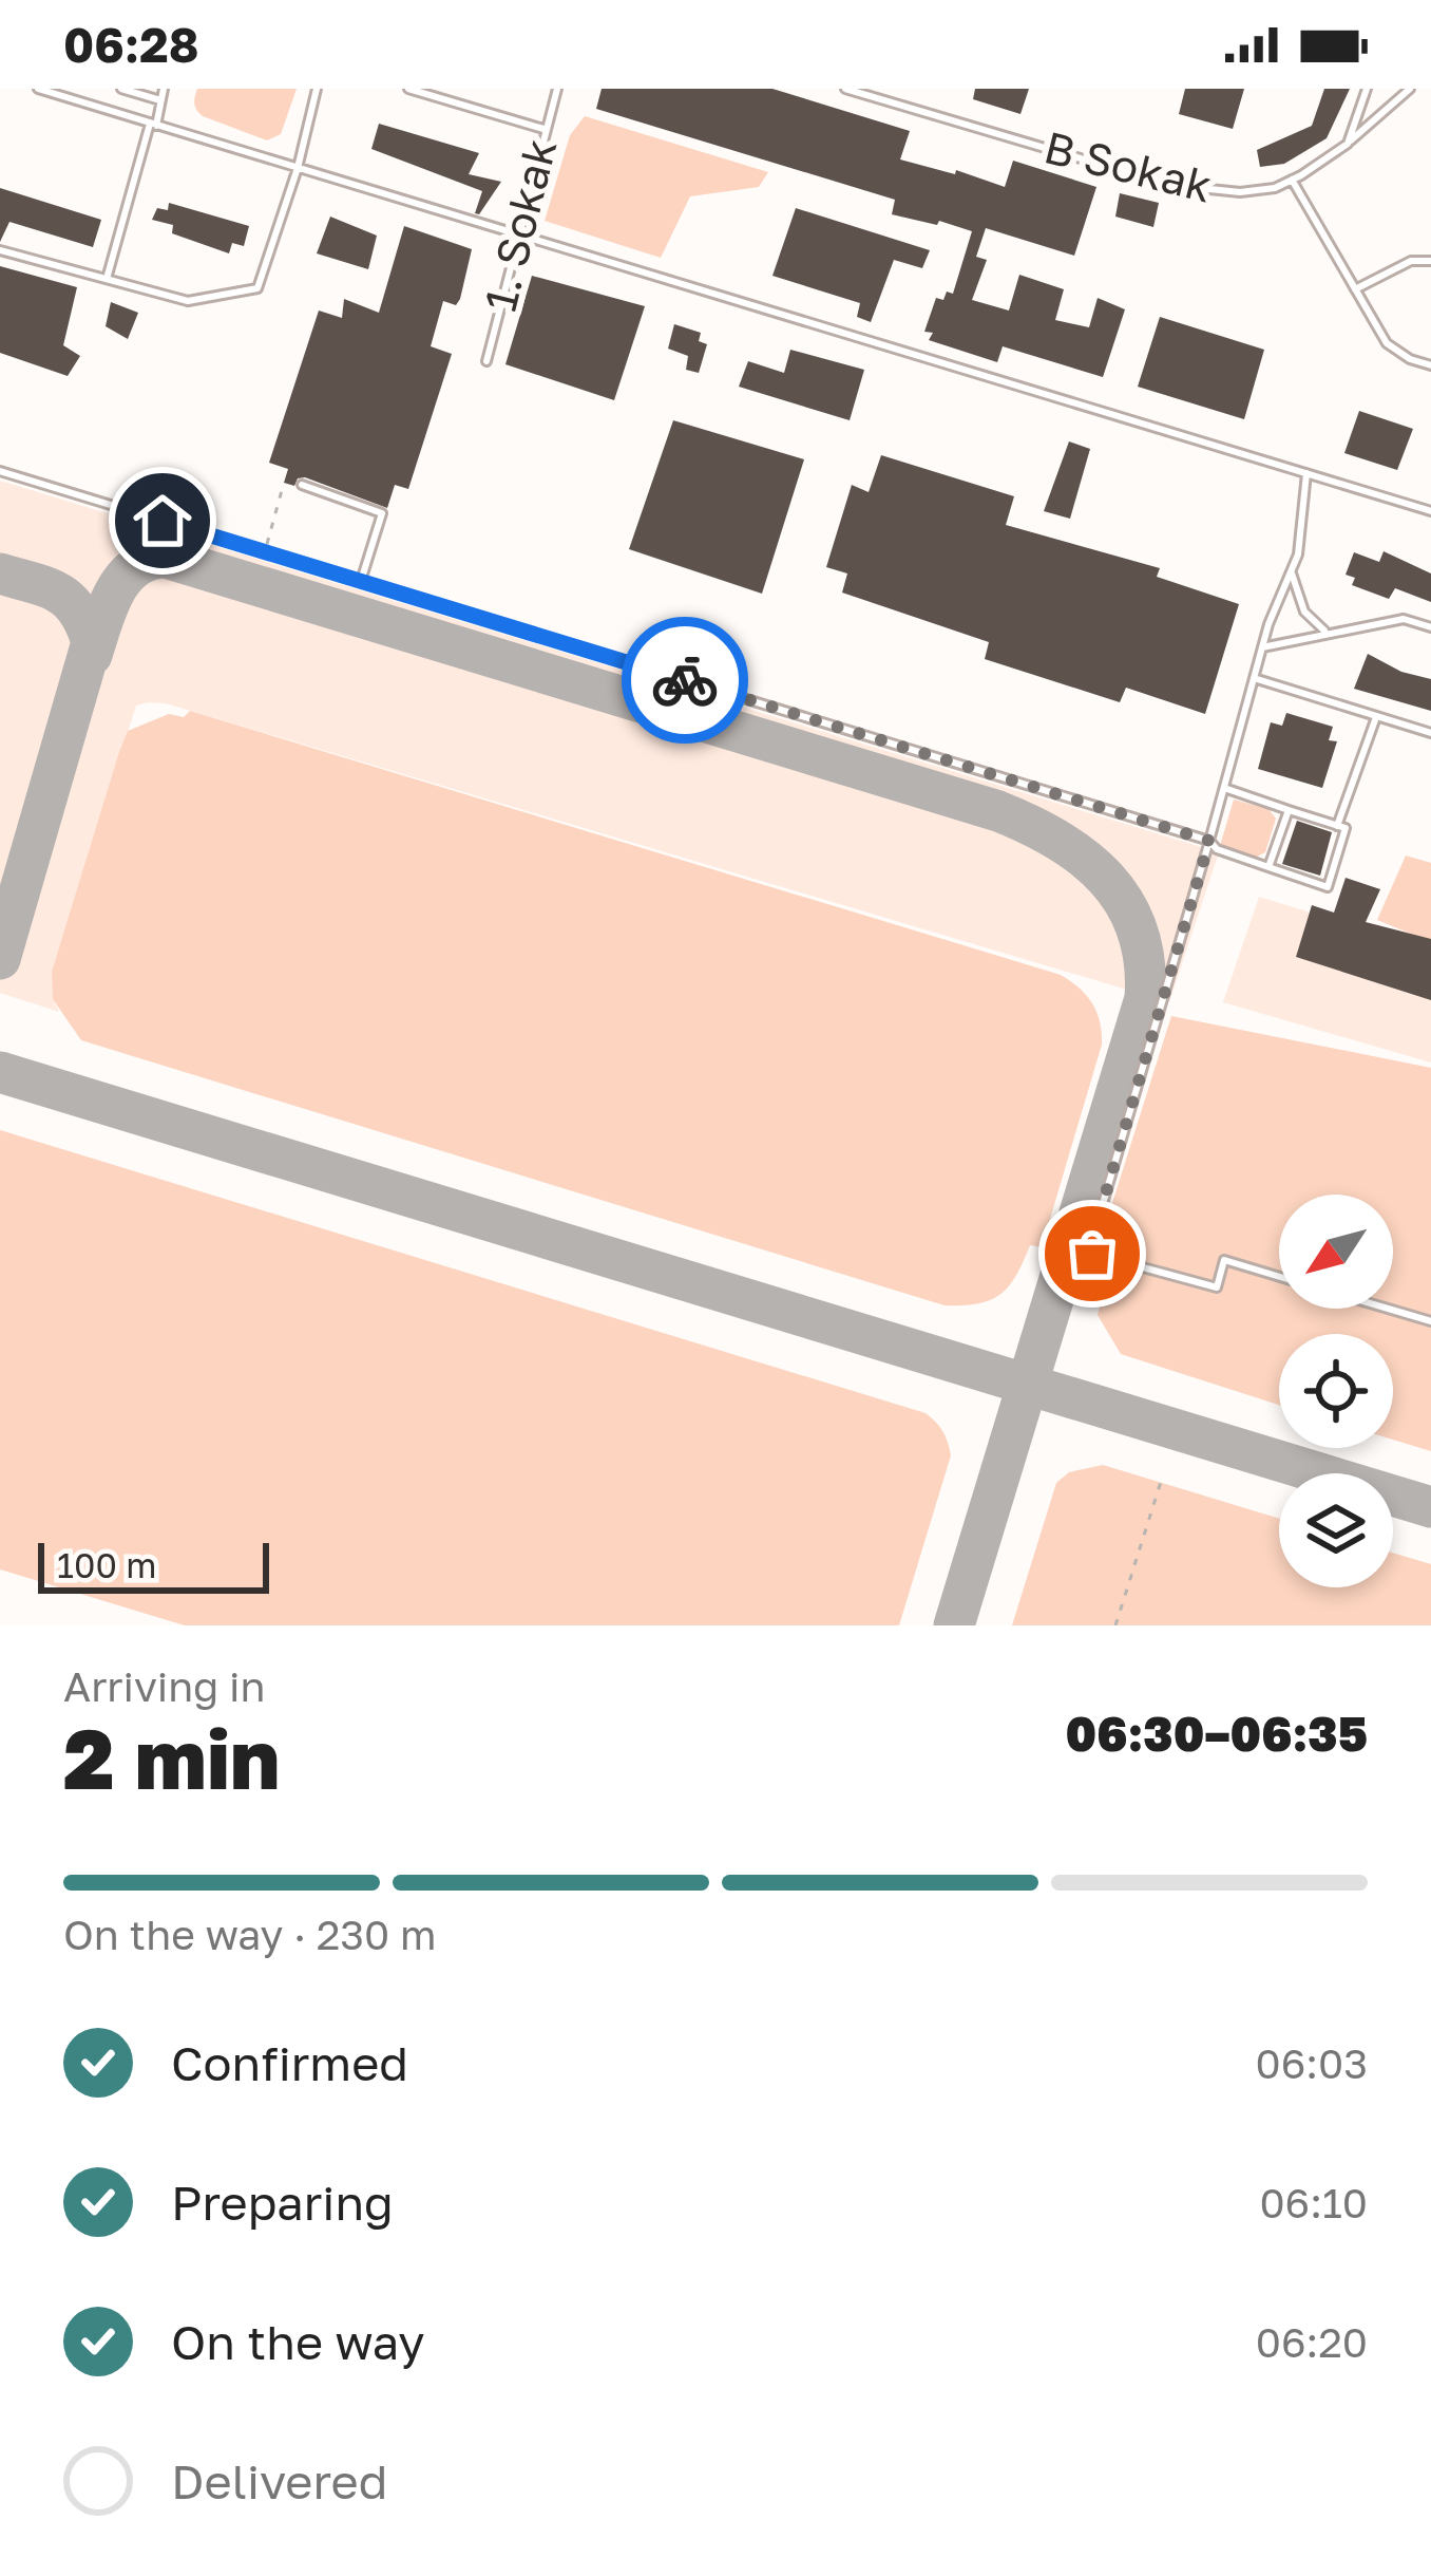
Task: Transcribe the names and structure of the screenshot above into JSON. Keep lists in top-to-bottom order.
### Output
{
  "streets": {
    "lane": ["B Sokak", "1. Sokak"]
  },
  "scale_bar": "100 m",
  "north": "bottom left",
  "page": {
    "status": "06:28",
    "scale": "100 m",
    "heading": ["2 min", "Arriving in", "06:30–06:35"],
    "bar": "On the way · 230 m",
    "list": [
      ["Confirmed", "06:03"],
      ["Preparing", "06:10"],
      ["On the way", "06:20"],
      "Delivered"
    ]
  }
}
